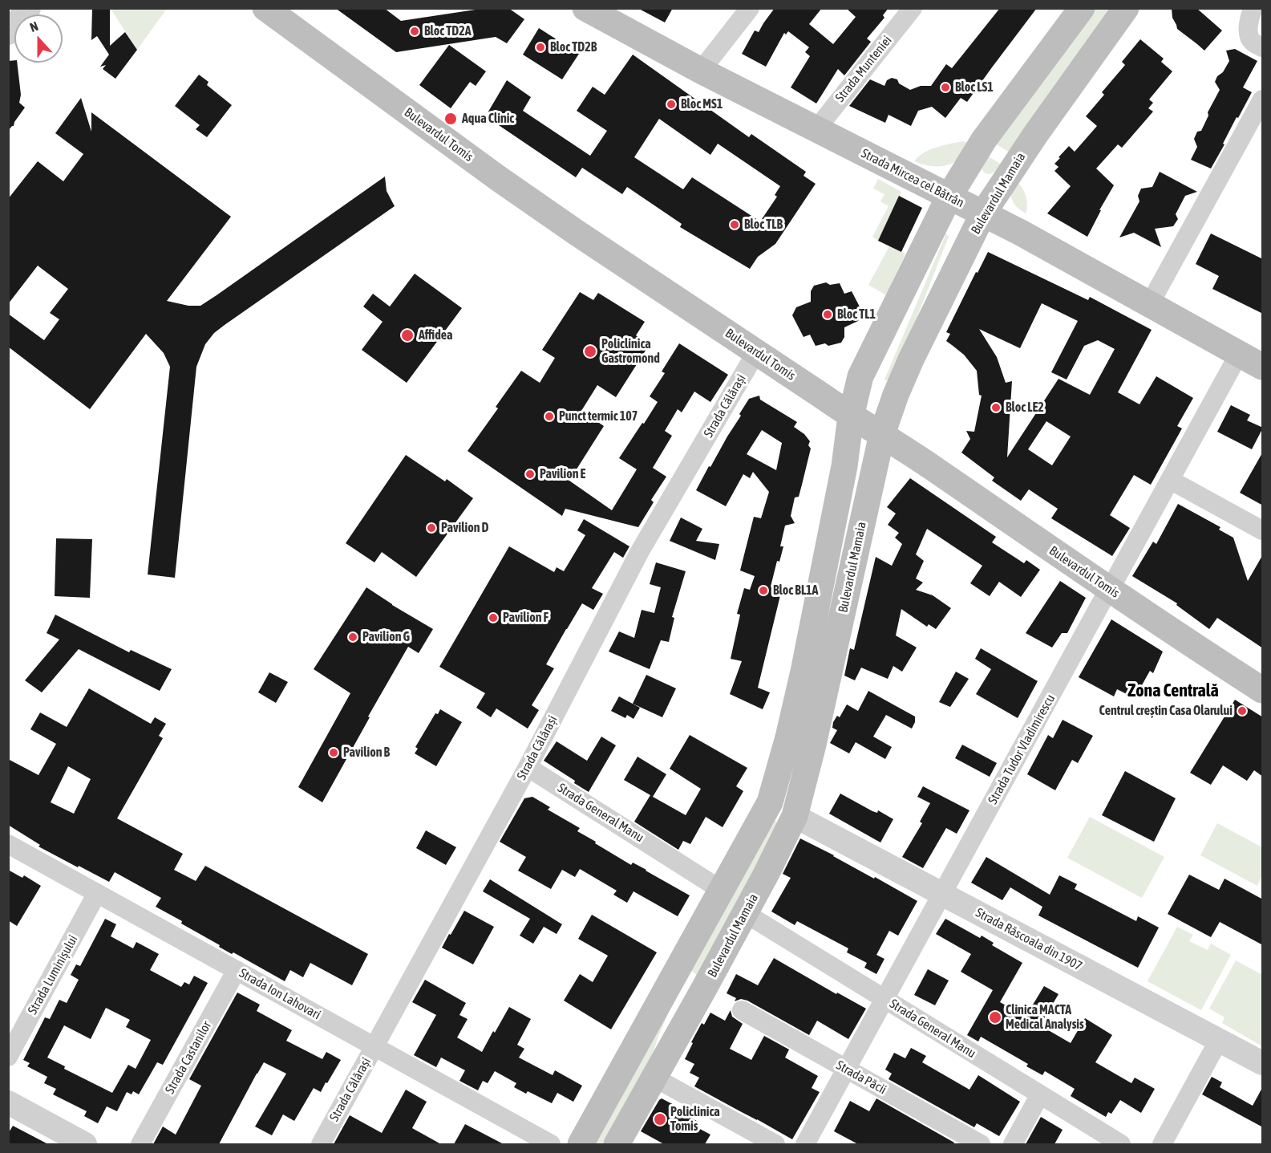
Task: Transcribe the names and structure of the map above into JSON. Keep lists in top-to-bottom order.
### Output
{
  "streets": {
    "main road": ["Bulevardul Tomis", "Strada Mircea cel Bătrân", "Bulevardul Mamaia"],
    "street": [
      "Strada Munteniei",
      "Strada Călărași",
      "Strada Tudor Vladimirescu",
      "Strada General Manu",
      "Strada Răscoala din 1907",
      "Strada Luminișului",
      "Strada Ion Lahovari",
      "Strada Castanilor",
      "Strada Păcii"
    ]
  },
  "crossings": [
    ["Strada Munteniei", "Strada Mircea cel Bătrân"],
    ["Bulevardul Tomis", "Bulevardul Mamaia"],
    ["Bulevardul Tomis", "Strada Călărași"],
    ["Bulevardul Tomis", "Strada Tudor Vladimirescu"],
    ["Strada Mircea cel Bătrân", "Bulevardul Mamaia"],
    ["Strada Mircea cel Bătrân", "Strada Tudor Vladimirescu"],
    ["Bulevardul Mamaia", "Strada General Manu"],
    ["Bulevardul Mamaia", "Strada Răscoala din 1907"],
    ["Strada Călărași", "Strada General Manu"],
    ["Strada Călărași", "Strada Ion Lahovari"],
    ["Strada Tudor Vladimirescu", "Strada General Manu"],
    ["Strada Tudor Vladimirescu", "Strada Răscoala din 1907"],
    ["Strada Tudor Vladimirescu", "Strada Păcii"],
    ["Strada Luminișului", "Strada Ion Lahovari"],
    ["Strada Ion Lahovari", "Strada Castanilor"]
  ],
  "districts": ["Zona Centrală"],
  "places": [
    "Bloc TD2A",
    "Bloc TD2B",
    "Bloc LS1",
    "Bloc MS1",
    "Aqua Clinic",
    "Bloc TLB",
    "Bloc TL1",
    "Affidea",
    "Policlinica Gastromond",
    "Bloc LE2",
    "Punct termic 107",
    "Pavilion E",
    "Pavilion D",
    "Bloc BL1A",
    "Pavilion F",
    "Pavilion G",
    "Centrul creștin Casa Olarului",
    "Pavilion B",
    "Clinica MACTA Medical Analysis",
    "Policlinica Tomis"
  ],
  "north": "top"
}
